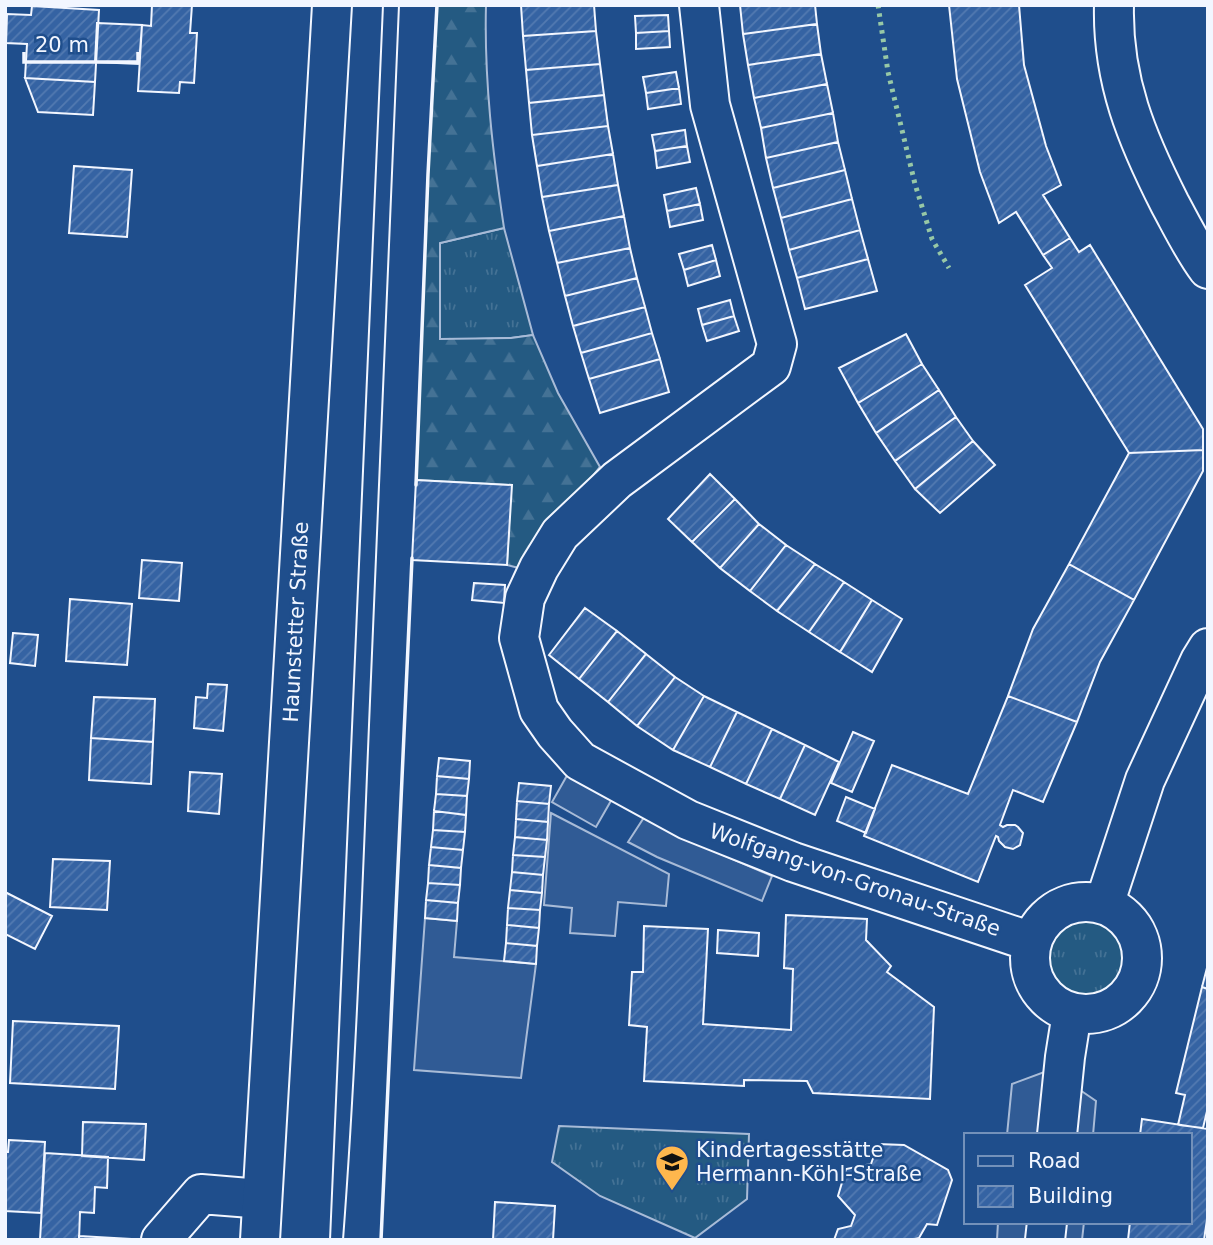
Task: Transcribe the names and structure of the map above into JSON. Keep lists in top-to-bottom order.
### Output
{
  "streets": {
    "street": ["Haunstetter Straße", "Wolfgang-von-Gronau-Straße"]
  },
  "places": {
    "school or university": ["Kindertagesstätte Hermann-Köhl-Straße"]
  },
  "legend": ["Road", "Building"],
  "scale_bar": "20 m"
}
